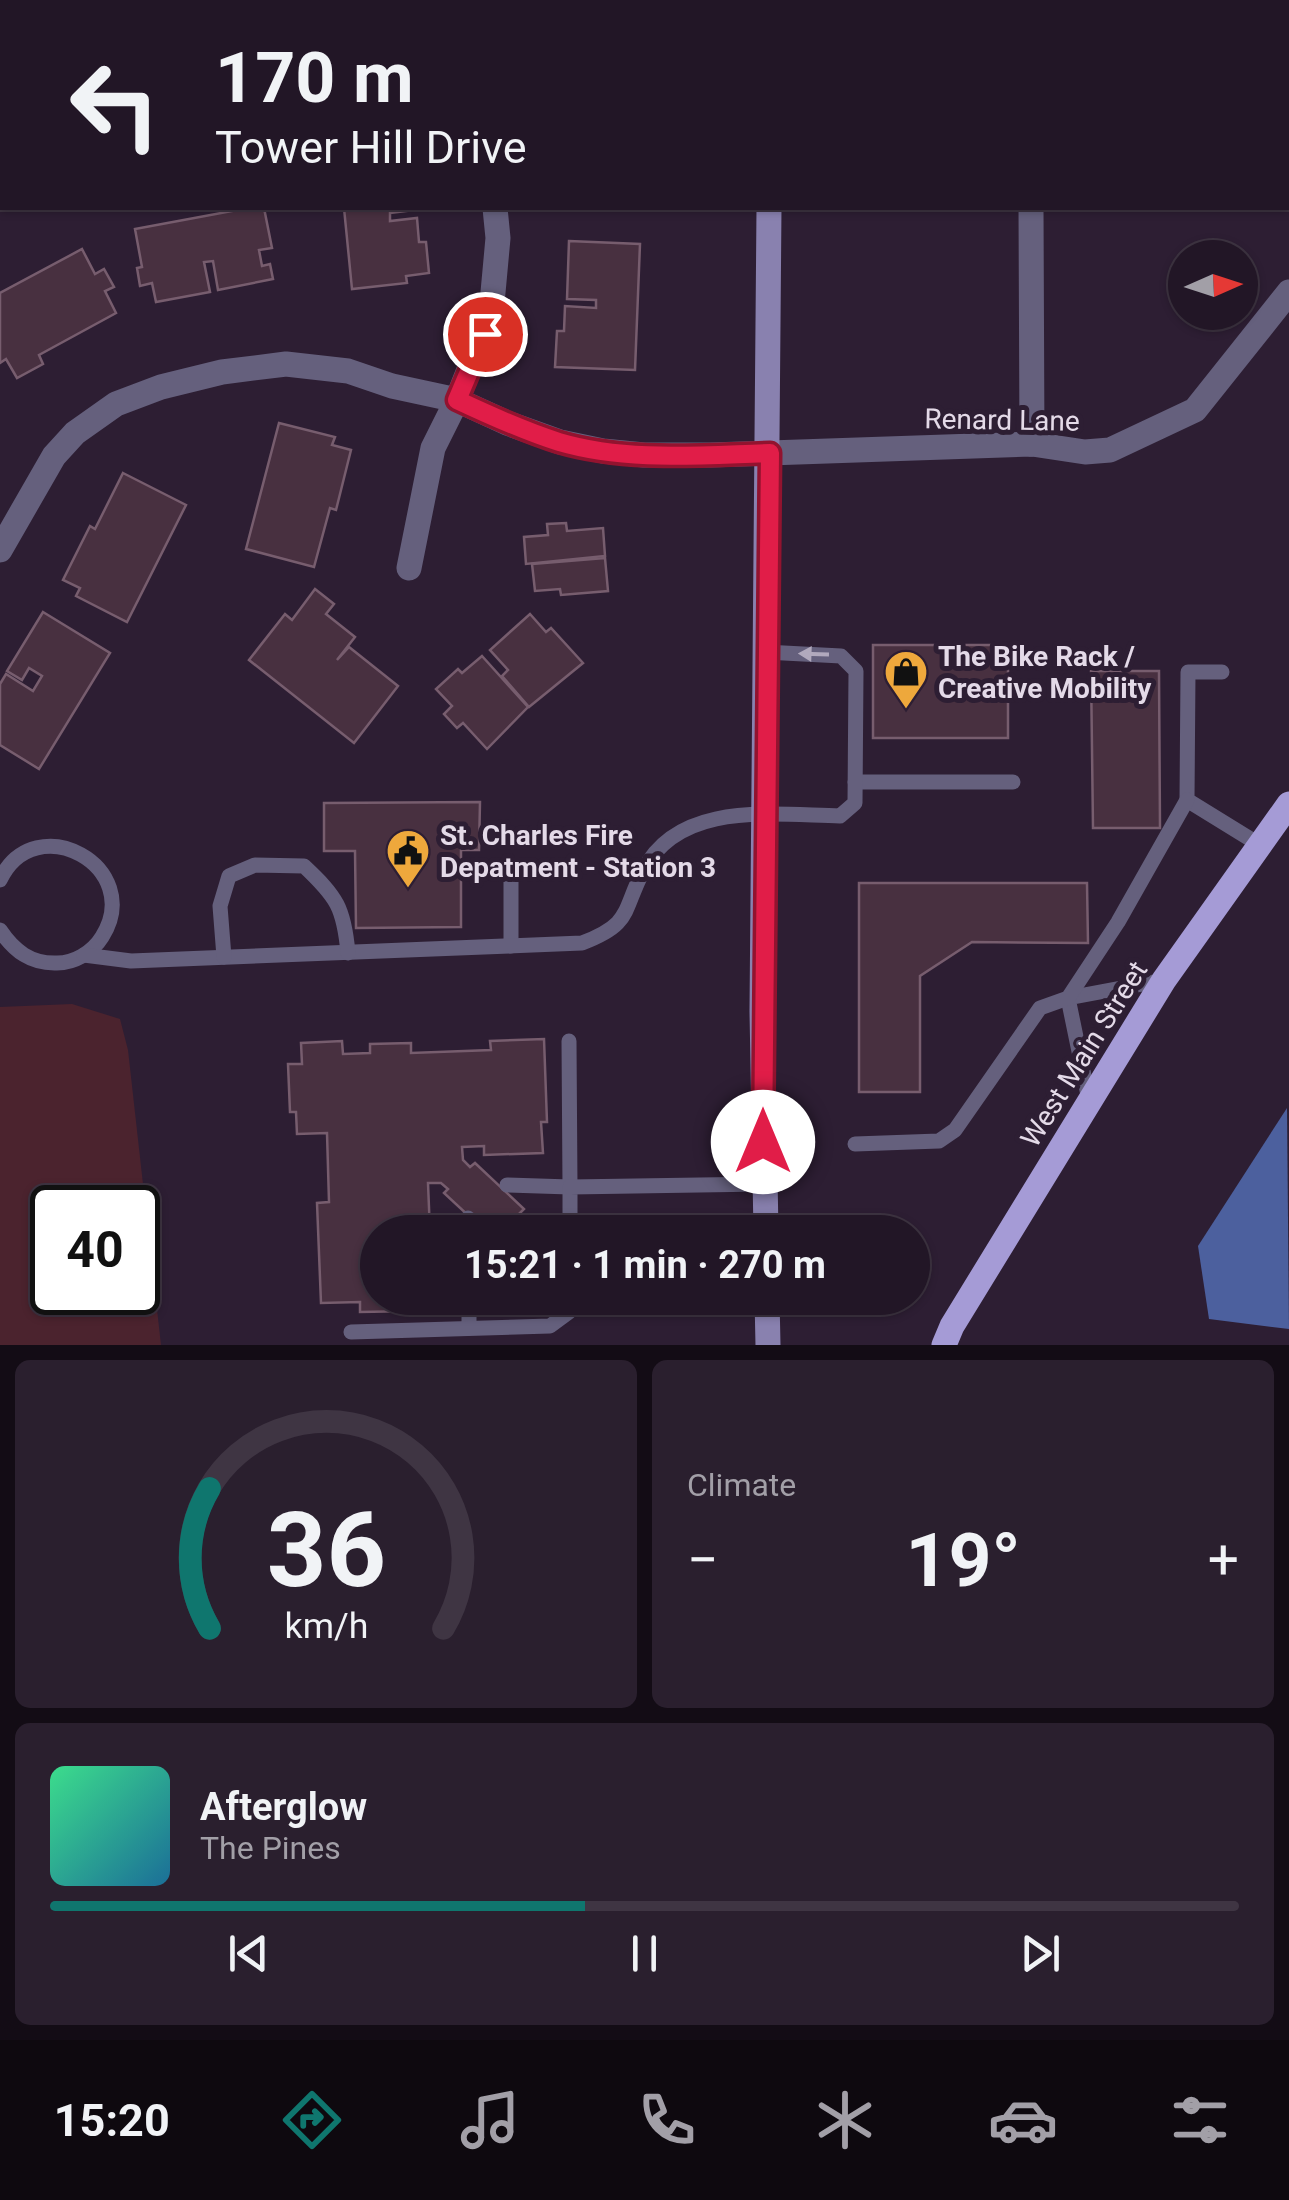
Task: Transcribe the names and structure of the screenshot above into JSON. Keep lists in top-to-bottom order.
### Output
{
  "streets": {
    "main road": ["West Main Street"],
    "street": ["Renard Lane"]
  },
  "places": {
    "shop": ["The Bike Rack / Creative Mobility"],
    "public building": ["St. Charles Fire Depatment - Station 3"]
  },
  "north": "right",
  "page": {
    "turn": ["170 m", "Tower Hill Drive"],
    "limit": "40",
    "trip": "15:21 · 1 min · 270 m",
    "tile": "Climate",
    "heat": ["−", "19°", "+"],
    "song": ["Afterglow", "The Pines"],
    "tabs": "15:20",
    "gauge": ["36", "km/h"]
  }
}
